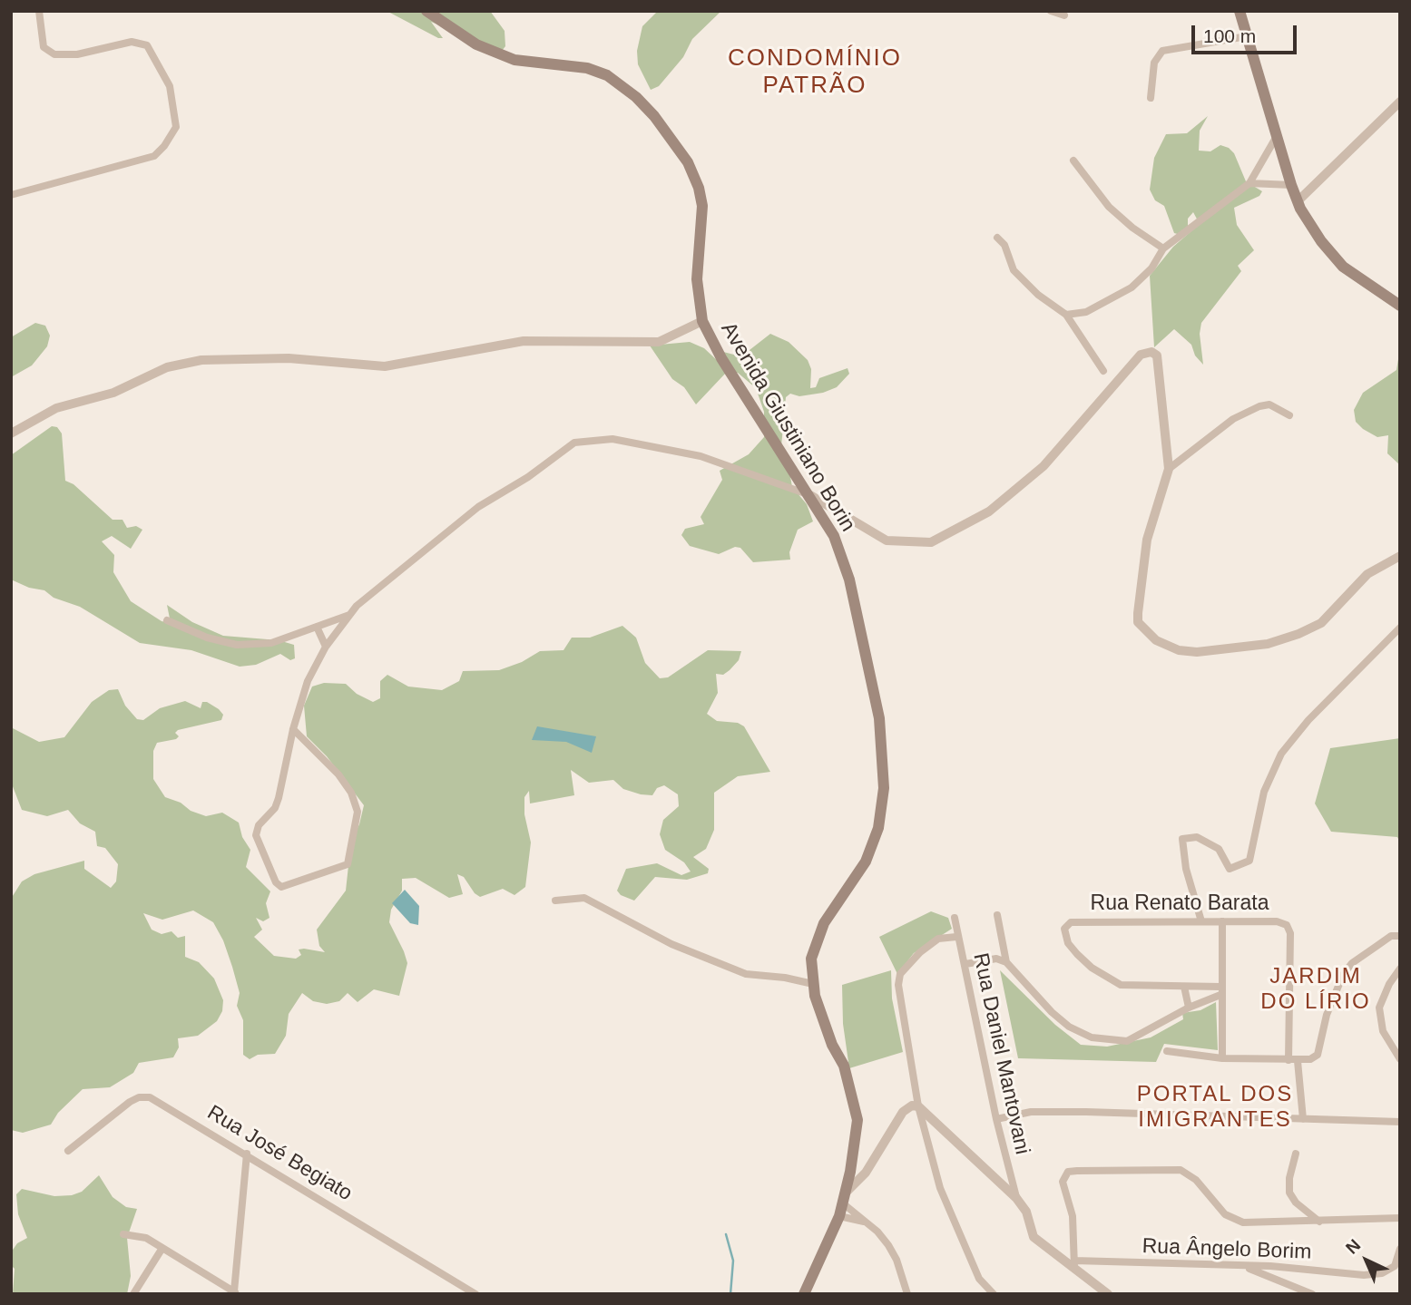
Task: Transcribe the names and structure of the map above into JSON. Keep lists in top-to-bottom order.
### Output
{
  "streets": {
    "main road": ["Avenida Giustiniano Borin"],
    "street": [
      "Rua Renato Barata",
      "Rua Daniel Mantovani",
      "Rua José Begiato",
      "Rua Ângelo Borim"
    ]
  },
  "districts": ["CONDOMÍNIO PATRÃO", "JARDIM DO LÍRIO", "PORTAL DOS IMIGRANTES"],
  "scale_bar": "100 m",
  "north": "top left"
}
